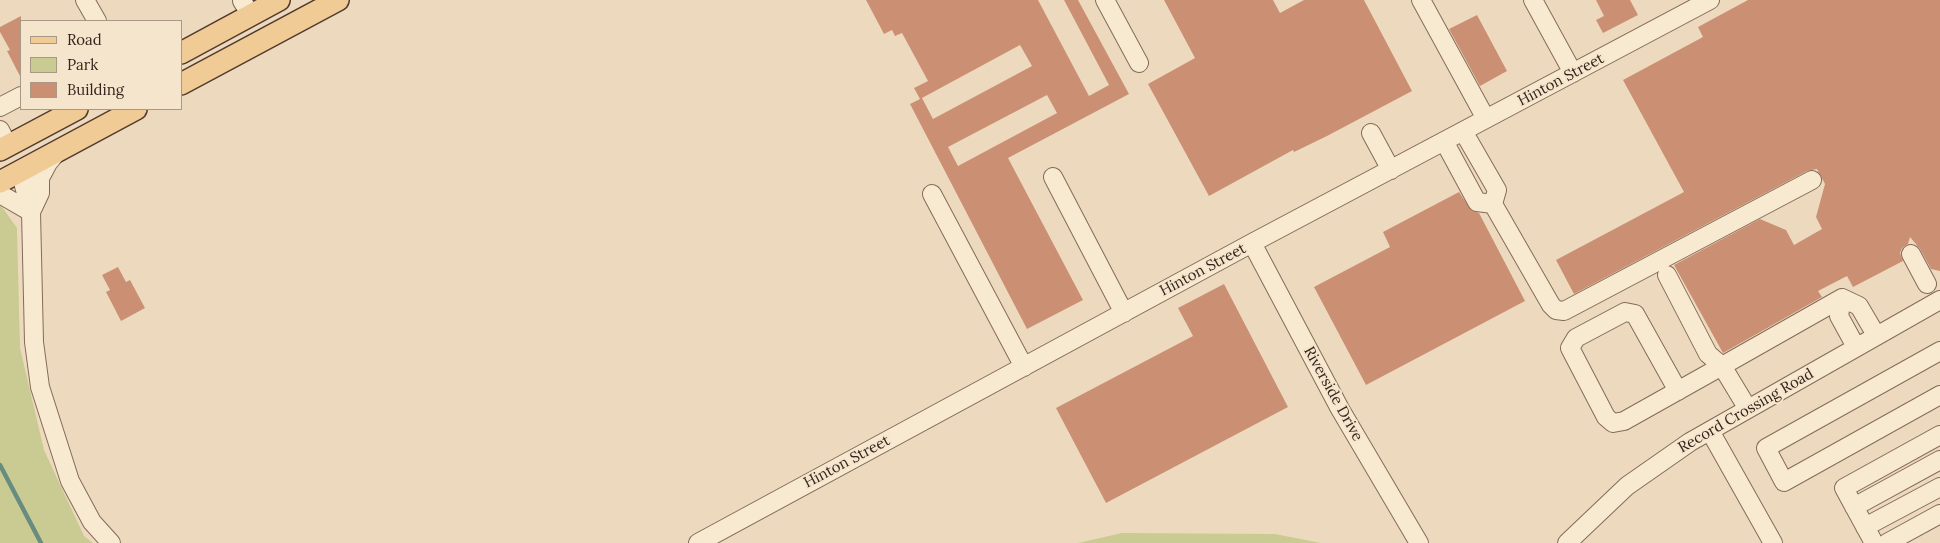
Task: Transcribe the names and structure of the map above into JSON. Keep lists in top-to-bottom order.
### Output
{
  "streets": {
    "street": ["Hinton Street", "Riverside Drive", "Record Crossing Road"]
  },
  "crossings": [
    ["Hinton Street", "Riverside Drive"]
  ],
  "legend": ["Road", "Park", "Building"]
}
